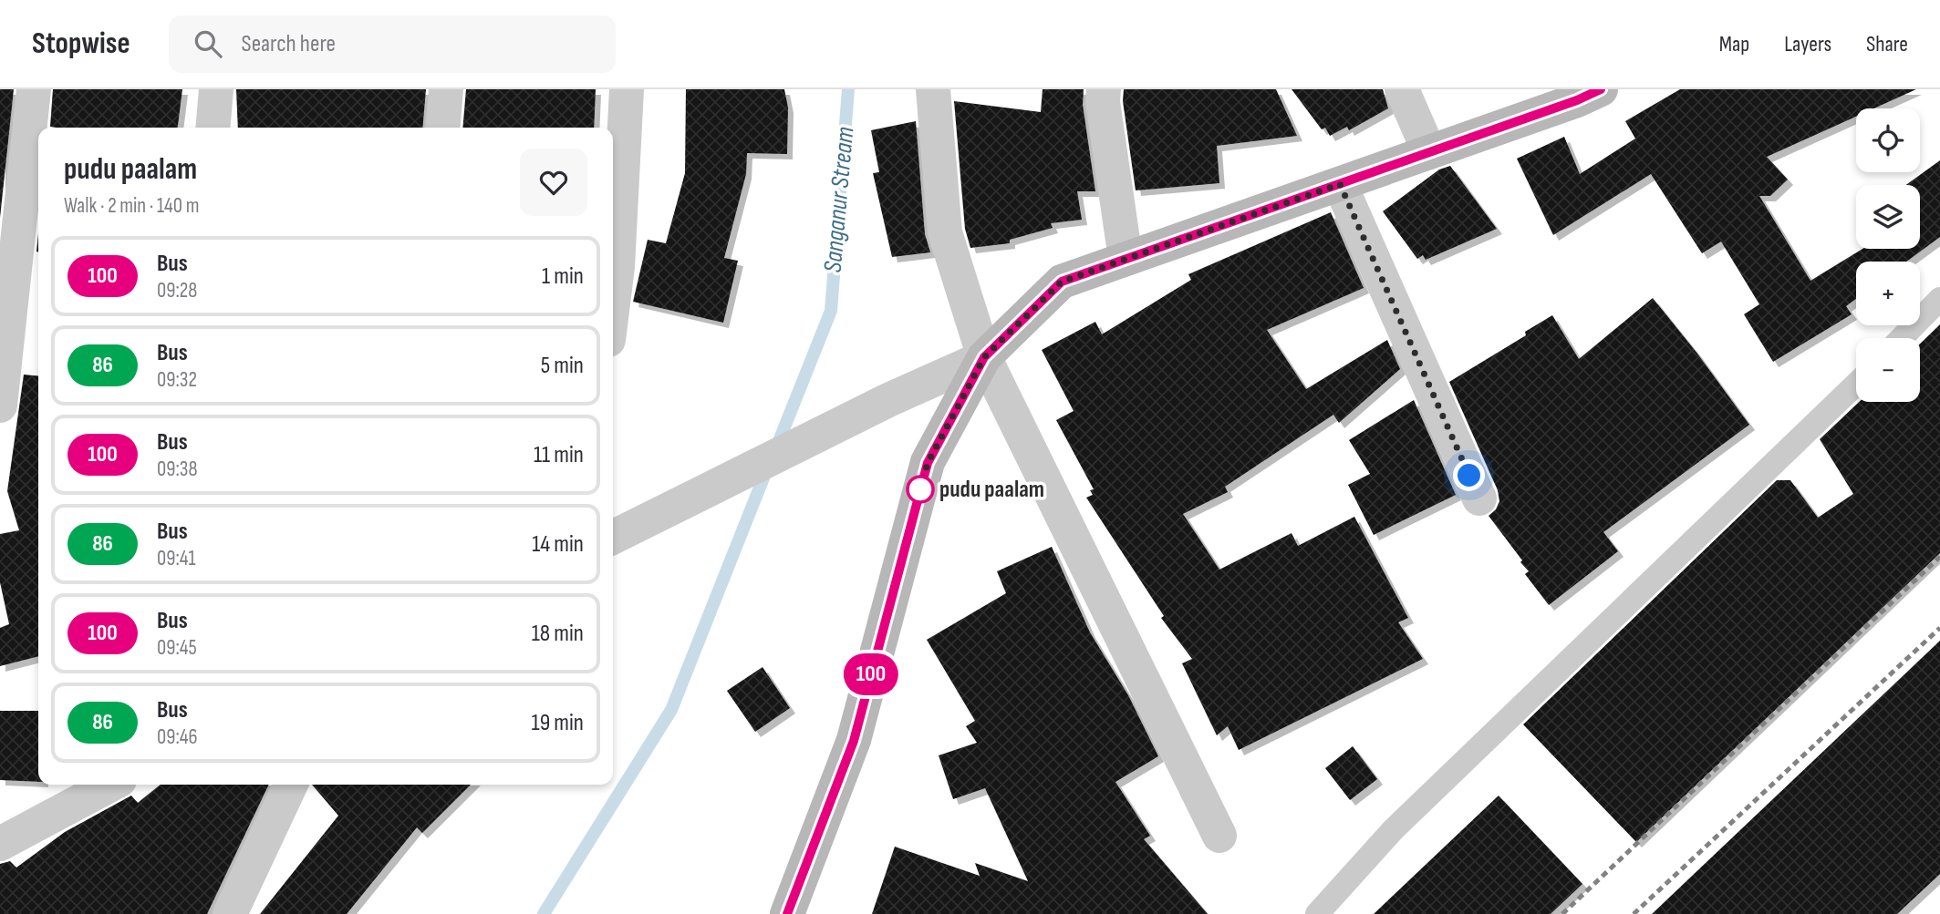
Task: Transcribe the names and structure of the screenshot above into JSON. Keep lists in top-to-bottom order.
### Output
{
  "water": ["Sanganur Stream"],
  "places": ["pudu paalam"],
  "lines": ["bus line 100"],
  "page": {
    "header": "Stopwise",
    "search": "Search here",
    "nav": ["Map", "Layers", "Share"],
    "on_map": "100",
    "map_buttons": ["+", "−"],
    "heading": ["pudu paalam", "Walk · 2 min · 140 m"],
    "list": [
      {
        "mark": "100",
        "name": "Bus",
        "note": "09:28",
        "value": "1 min"
      },
      {
        "mark": "86",
        "name": "Bus",
        "note": "09:32",
        "value": "5 min"
      },
      {
        "mark": "100",
        "name": "Bus",
        "note": "09:38",
        "value": "11 min"
      },
      {
        "mark": "86",
        "name": "Bus",
        "note": "09:41",
        "value": "14 min"
      },
      {
        "mark": "100",
        "name": "Bus",
        "note": "09:45",
        "value": "18 min"
      },
      {
        "mark": "86",
        "name": "Bus",
        "note": "09:46",
        "value": "19 min"
      }
    ]
  }
}
